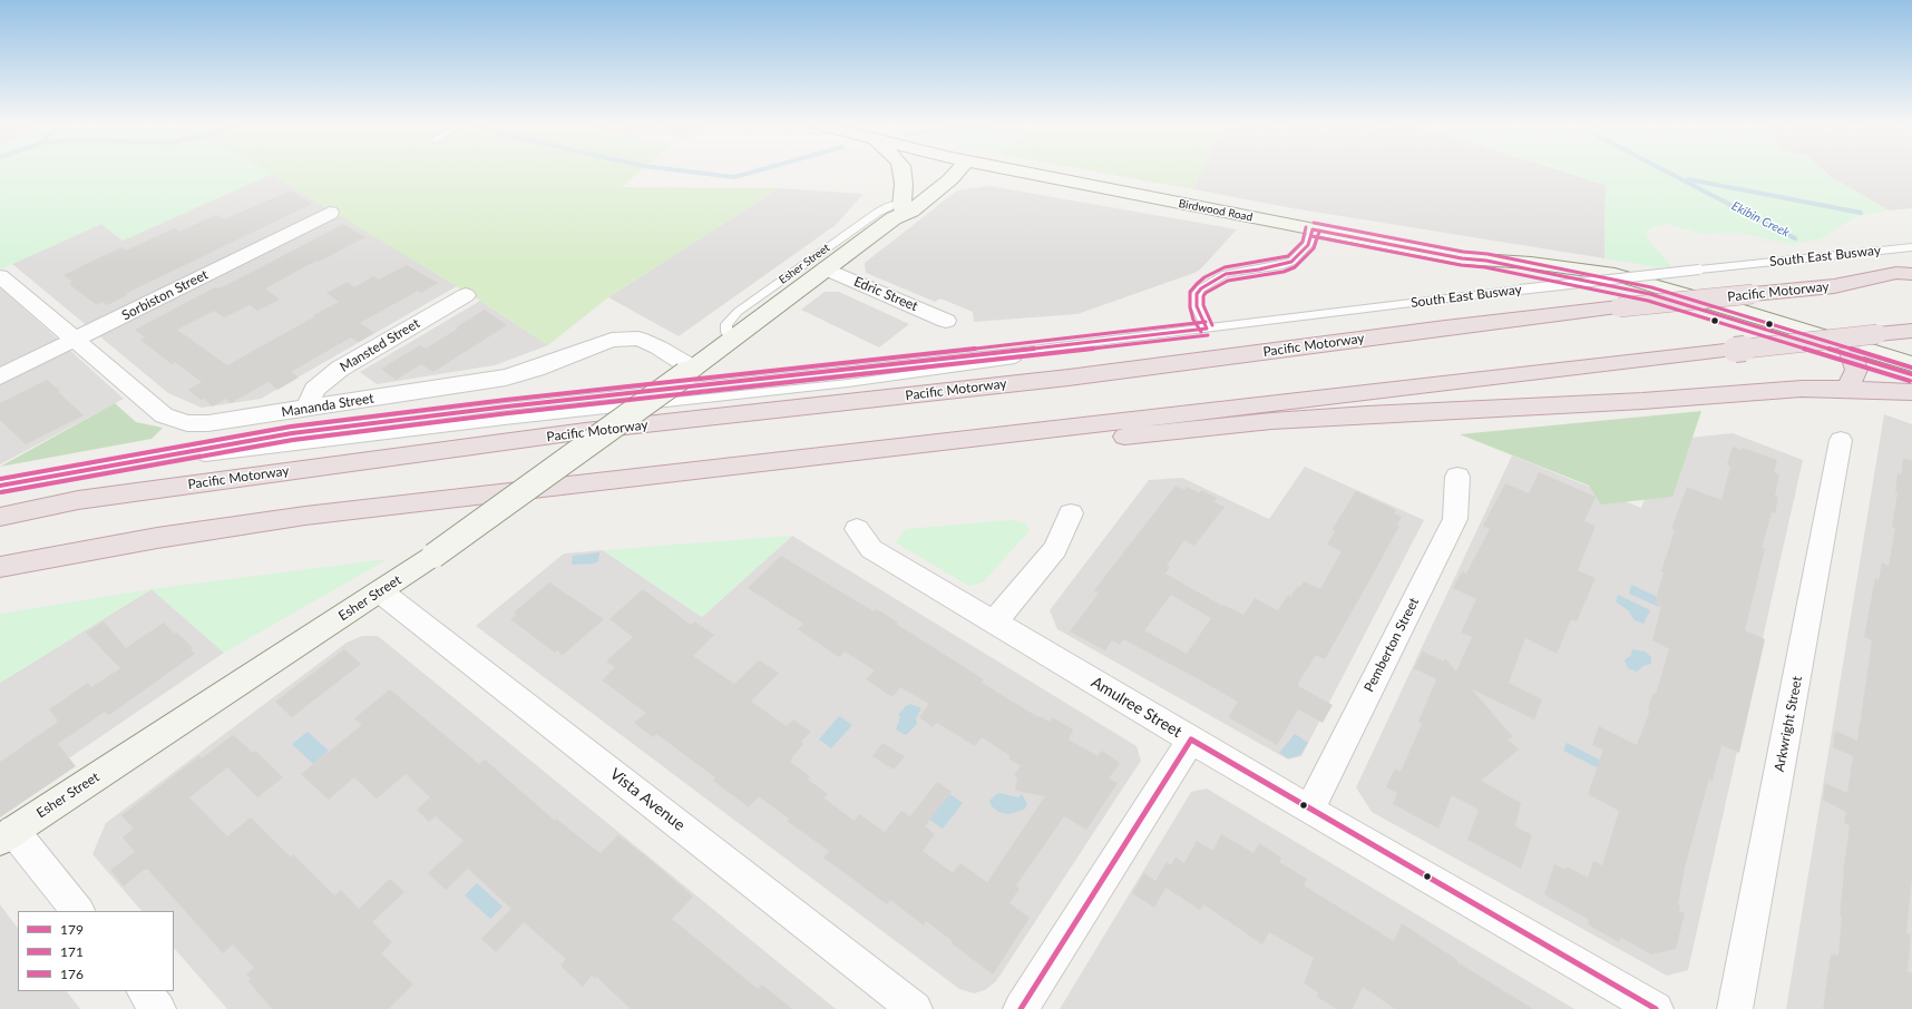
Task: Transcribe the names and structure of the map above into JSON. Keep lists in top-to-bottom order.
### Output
{
  "streets": {
    "highway": ["Pacific Motorway"],
    "main road": ["Birdwood Road", "Esher Street"],
    "street": [
      "Edric Street",
      "Sorbiston Street",
      "Mansted Street",
      "Mananda Street",
      "Pemberton Street",
      "Amulree Street",
      "Arkwright Street",
      "Vista Avenue"
    ],
    "lane": ["South East Busway"]
  },
  "crossings": [
    ["Esher Street", "Edric Street"],
    ["Esher Street", "Mananda Street"],
    ["Esher Street", "Vista Avenue"],
    ["Sorbiston Street", "Mananda Street"],
    ["Mansted Street", "Mananda Street"],
    ["Pemberton Street", "Amulree Street"]
  ],
  "water": ["Ekibin Creek"],
  "lines": ["transit line 176", "transit line 179", "transit line 171"],
  "legend": ["179", "171", "176"]
}
